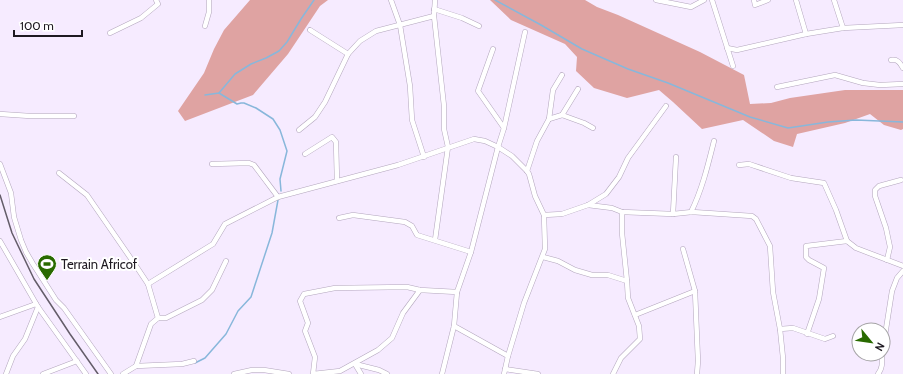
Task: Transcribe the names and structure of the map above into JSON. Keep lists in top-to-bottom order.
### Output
{
  "places": {
    "sports": ["Terrain Africof"]
  },
  "scale_bar": "100 m",
  "north": "bottom right"
}
